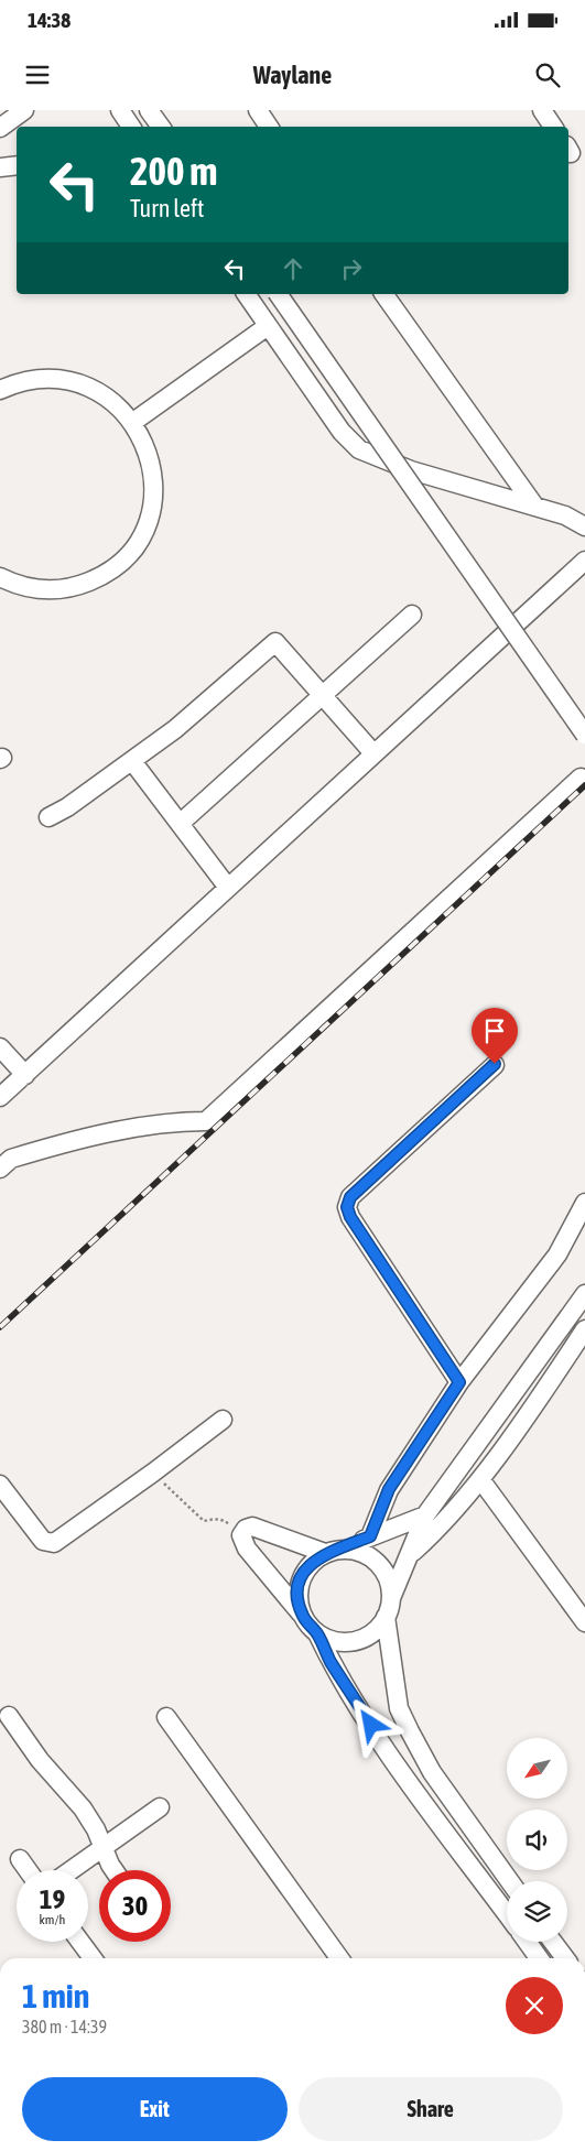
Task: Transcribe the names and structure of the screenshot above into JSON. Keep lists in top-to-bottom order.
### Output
{
  "north": "bottom left",
  "page": {
    "status": "14:38",
    "header": "Waylane",
    "turn": ["200 m", "Turn left"],
    "speed": "19 km/h",
    "limit": "30",
    "heading": ["1 min", "380 m · 14:39"],
    "buttons": ["Exit", "Share"]
  }
}
